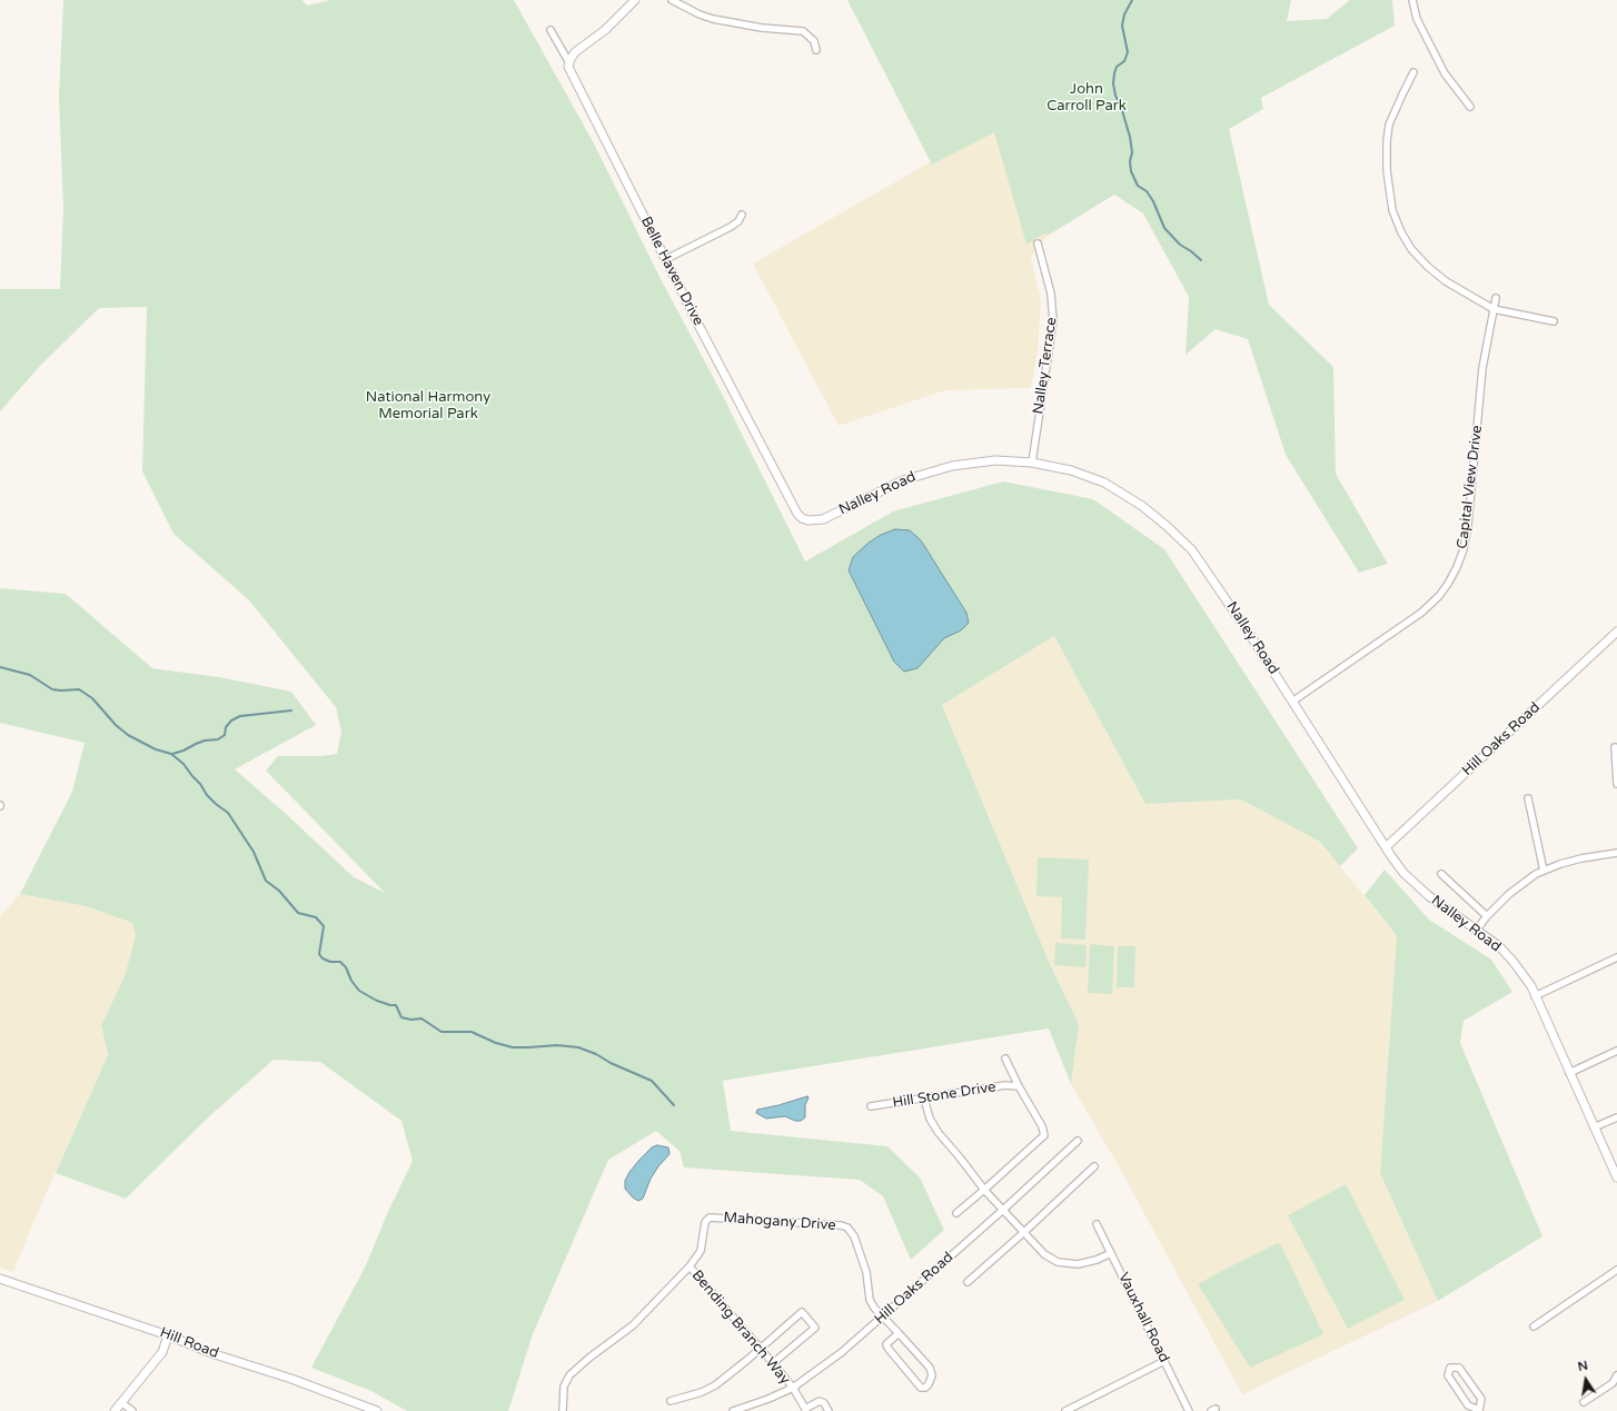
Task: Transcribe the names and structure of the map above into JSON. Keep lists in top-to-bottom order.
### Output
{
  "streets": {
    "street": [
      "Belle Haven Drive",
      "Nalley Terrace",
      "Capital View Drive",
      "Nalley Road",
      "Hill Oaks Road",
      "Hill Stone Drive",
      "Mahogany Drive",
      "Vauxhall Road",
      "Bending Branch Way",
      "Hill Road"
    ]
  },
  "crossings": [
    ["Belle Haven Drive", "Nalley Road"],
    ["Nalley Terrace", "Nalley Road"],
    ["Capital View Drive", "Nalley Road"],
    ["Nalley Road", "Hill Oaks Road"],
    ["Hill Oaks Road", "Mahogany Drive"],
    ["Hill Oaks Road", "Bending Branch Way"],
    ["Mahogany Drive", "Bending Branch Way"]
  ],
  "parks": ["John Carroll Park", "National Harmony Memorial Park"],
  "north": "top"
}
